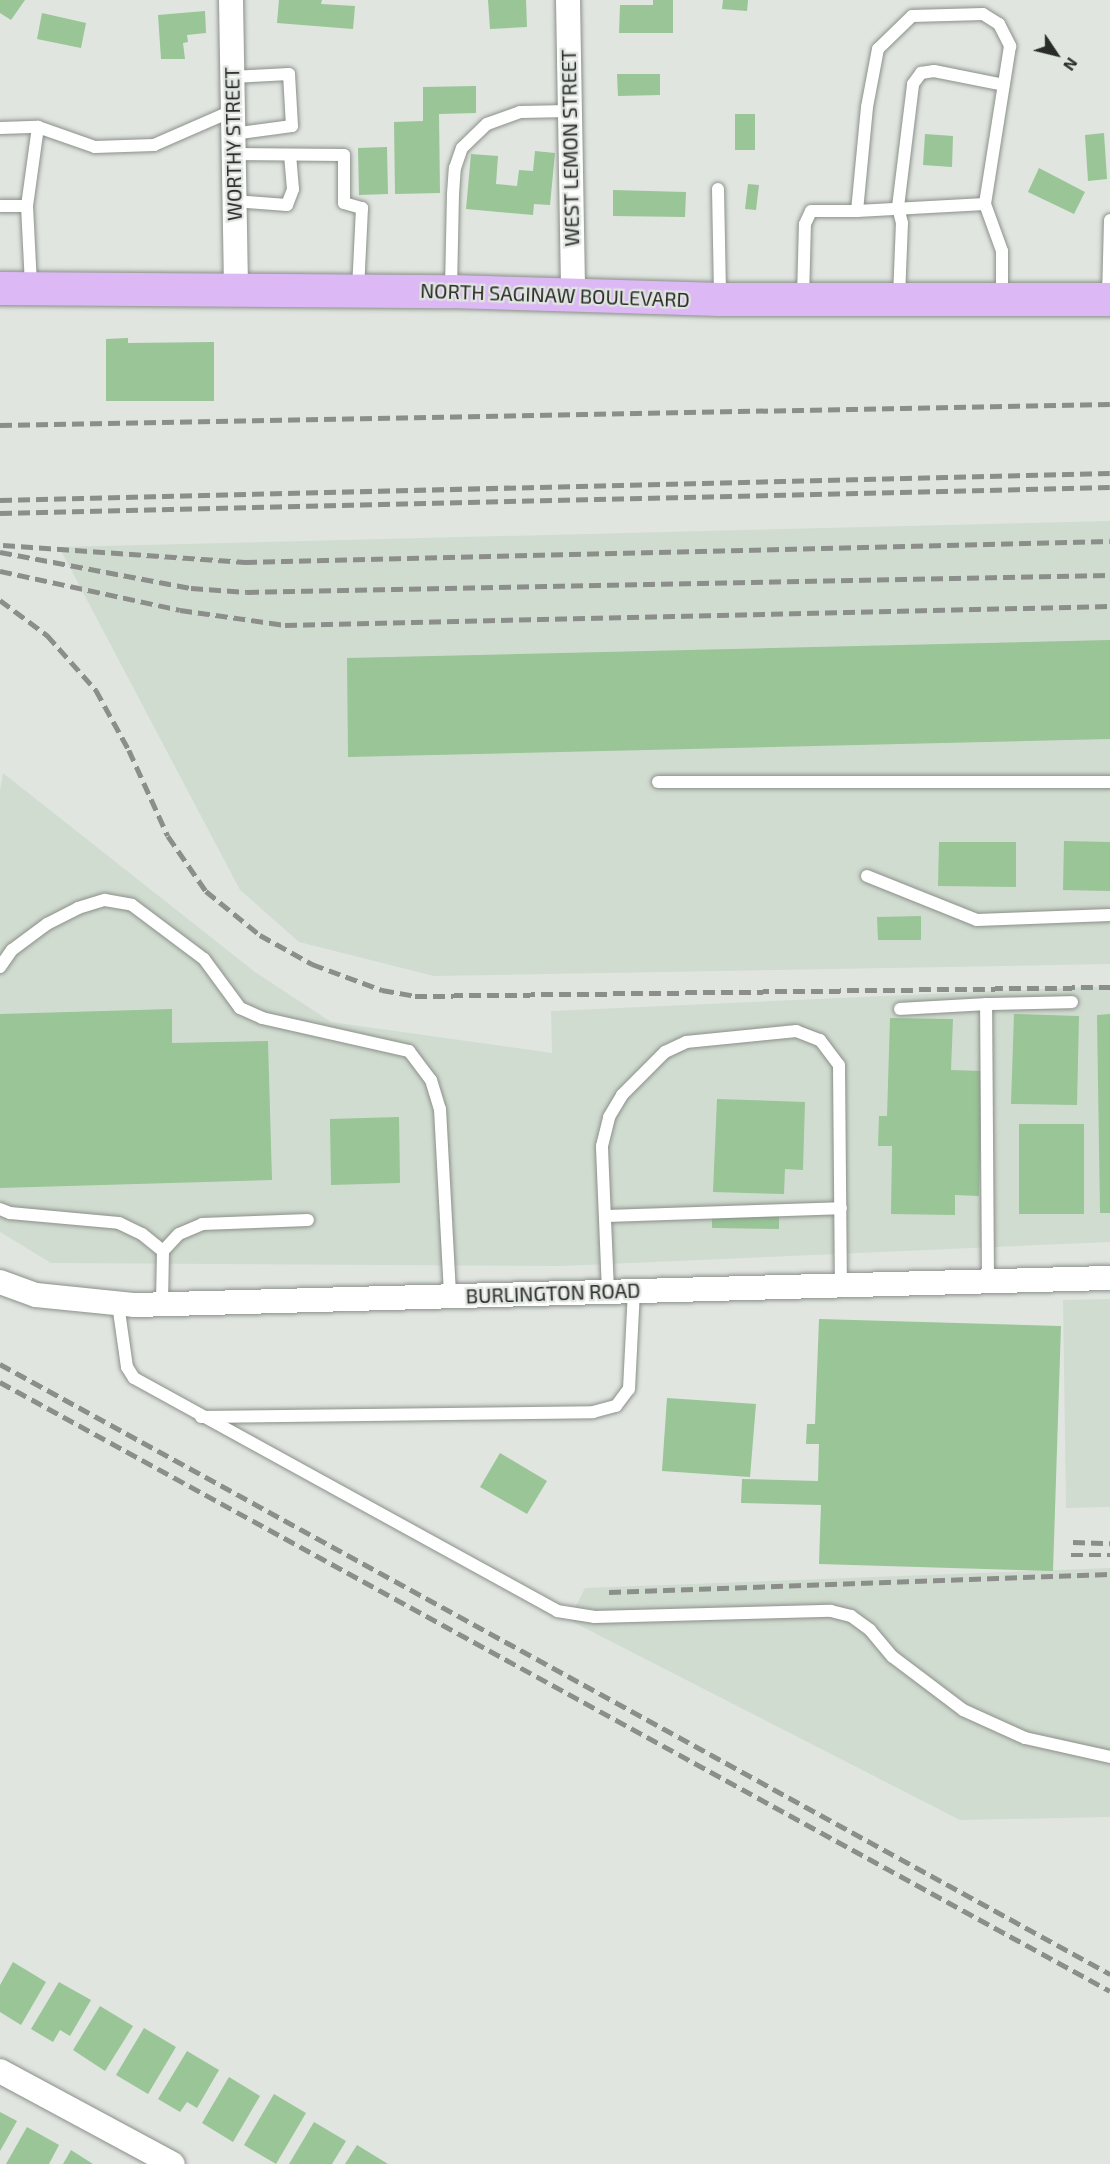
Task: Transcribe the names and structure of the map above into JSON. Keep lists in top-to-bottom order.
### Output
{
  "streets": {
    "main road": ["NORTH SAGINAW BOULEVARD"],
    "street": ["WORTHY STREET", "WEST LEMON STREET", "BURLINGTON ROAD"]
  },
  "crossings": [
    ["WORTHY STREET", "NORTH SAGINAW BOULEVARD"],
    ["WEST LEMON STREET", "NORTH SAGINAW BOULEVARD"]
  ],
  "north": "bottom right"
}
